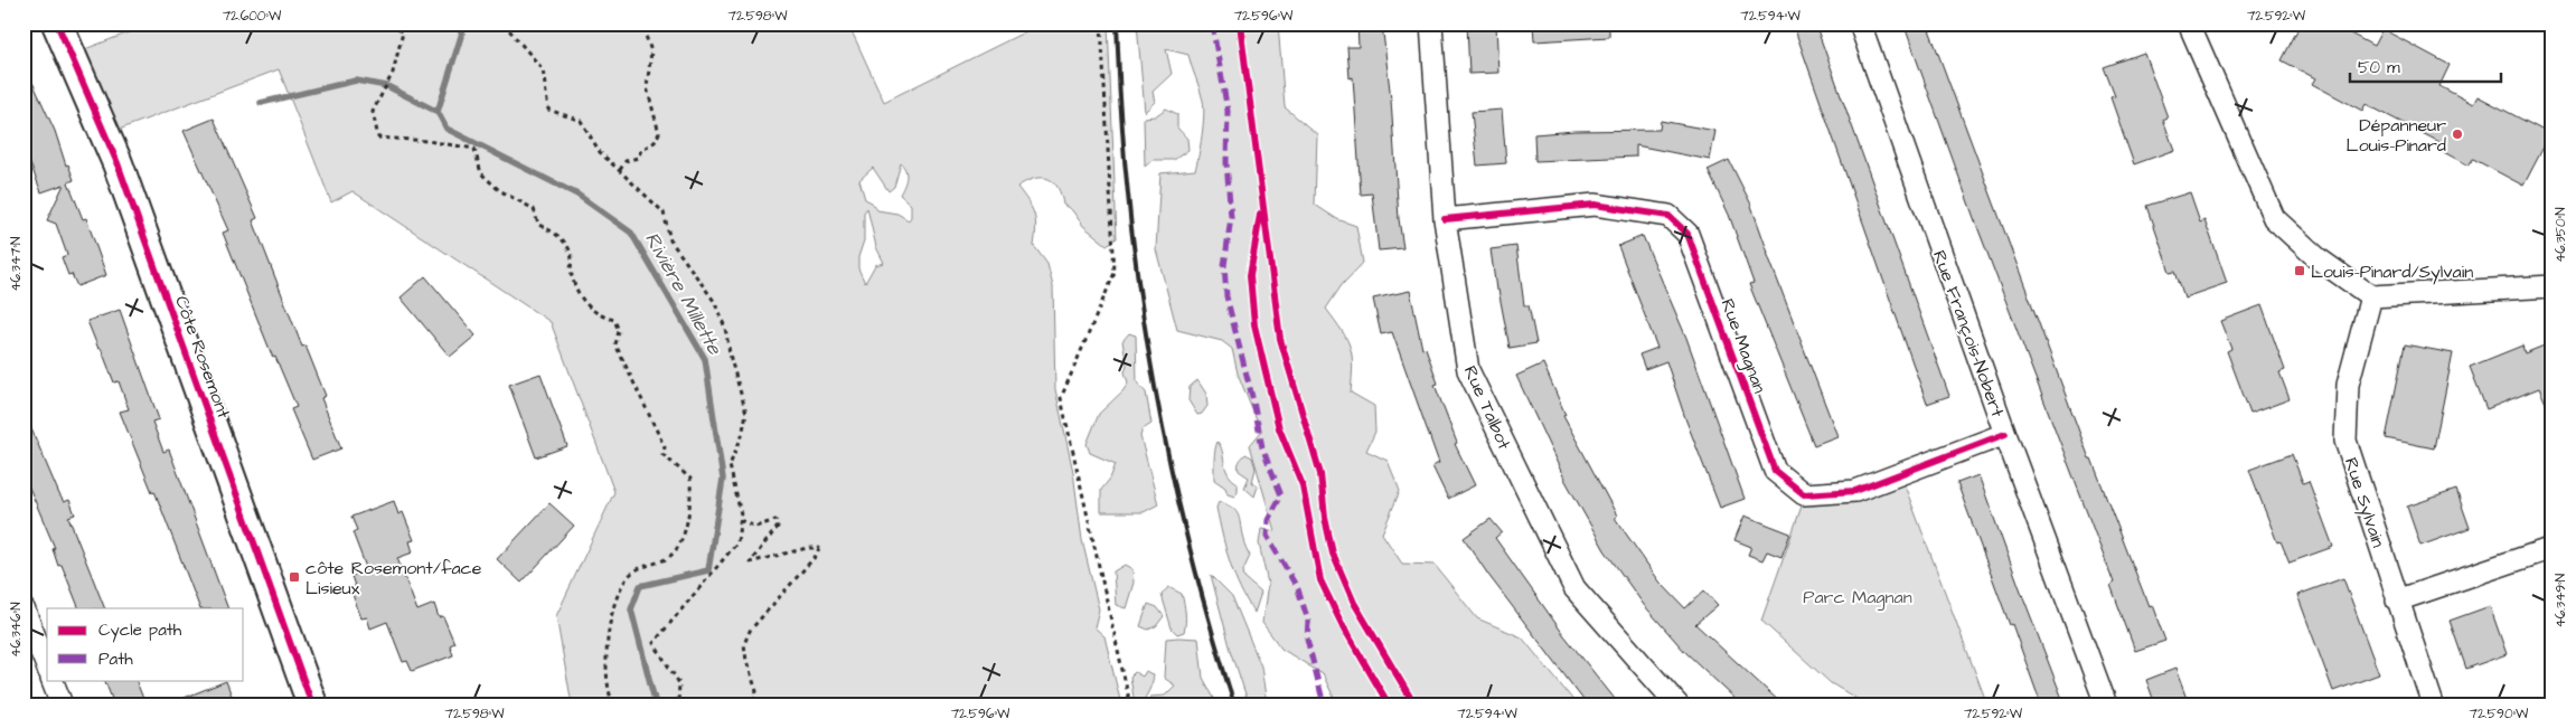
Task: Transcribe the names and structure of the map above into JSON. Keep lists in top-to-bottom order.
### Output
{
  "streets": {
    "street": [
      "Rue François-Nobert",
      "Rue Magnan",
      "Côte Rosemont",
      "Rue Talbot",
      "Rue Sylvain"
    ]
  },
  "crossings": [
    ["Rue François-Nobert", "Rue Magnan"],
    ["Rue Magnan", "Rue Talbot"]
  ],
  "water": ["Rivière Millette"],
  "parks": ["Parc Magnan"],
  "places": {
    "other": ["Dépanneur Louis-Pinard"],
    "transit": ["Louis-Pinard/Sylvain", "côte Rosemont/face Lisieux"]
  },
  "legend": ["Cycle path", "Path"],
  "scale_bar": "50 m",
  "coordinates": [
    "72.600°W",
    "72.598°W",
    "72.596°W",
    "72.594°W",
    "72.592°W",
    "46.350°N",
    "46.347°N",
    "46.349°N",
    "46.346°N",
    "72.590°W"
  ]
}
